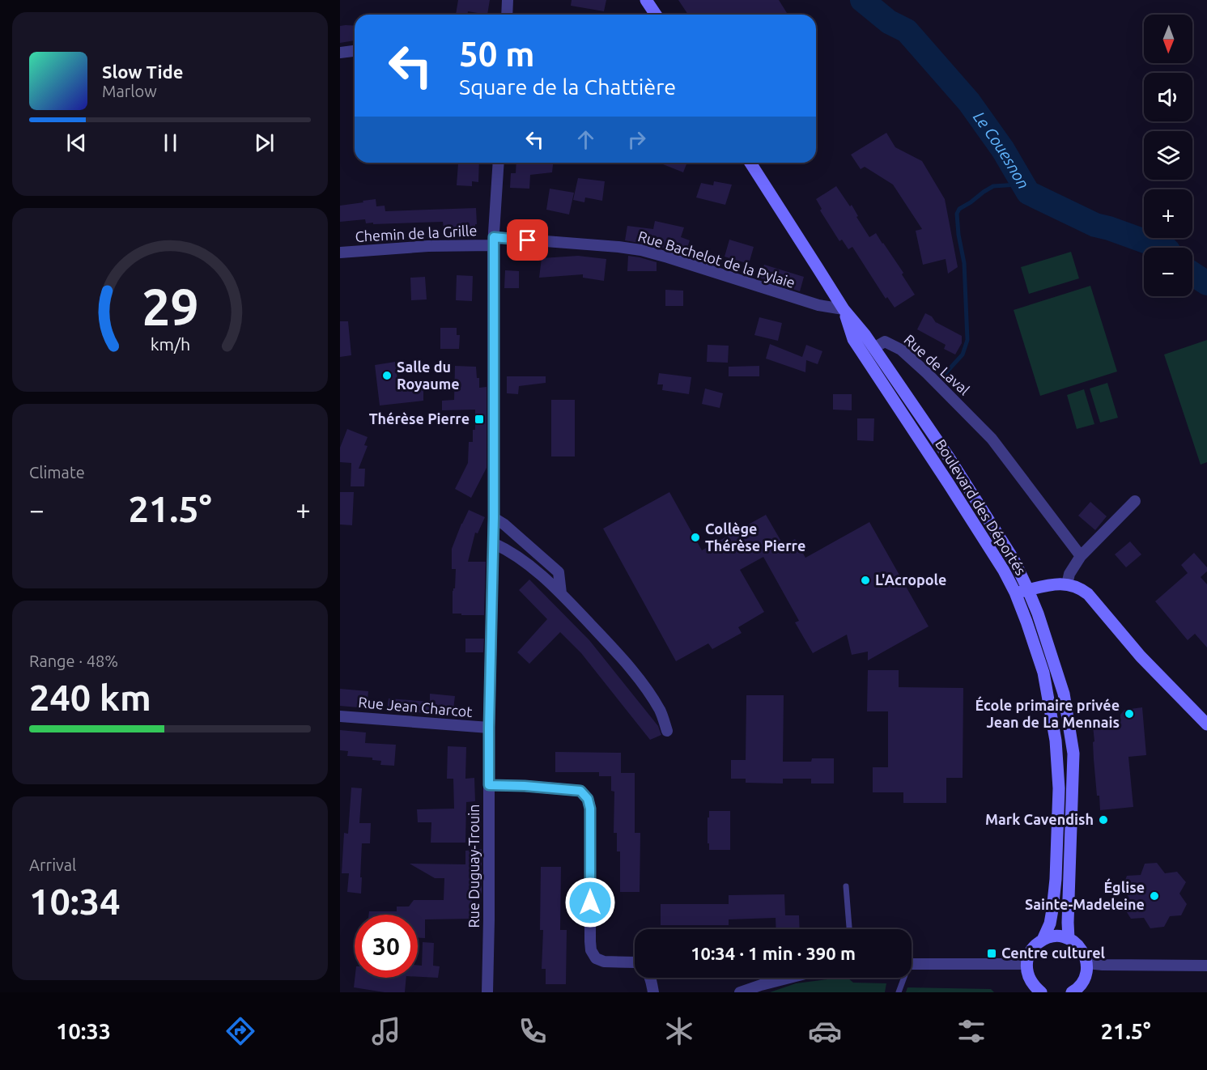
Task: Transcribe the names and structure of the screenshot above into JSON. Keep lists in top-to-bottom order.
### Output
{
  "streets": {
    "street": [
      "Chemin de la Grille",
      "Rue Bachelot de la Pylaie",
      "Rue de Laval",
      "Boulevard des Déportés",
      "Rue Jean Charcot",
      "Rue Duguay-Trouin"
    ]
  },
  "crossings": [
    ["Chemin de la Grille", "Rue Bachelot de la Pylaie"],
    ["Chemin de la Grille", "Rue Duguay-Trouin"],
    ["Rue Bachelot de la Pylaie", "Boulevard des Déportés"],
    ["Rue Bachelot de la Pylaie", "Rue Duguay-Trouin"],
    ["Rue de Laval", "Boulevard des Déportés"],
    ["Rue Jean Charcot", "Rue Duguay-Trouin"]
  ],
  "water": ["Le Couesnon"],
  "places": {
    "other": [
      "Salle du Royaume",
      "Collège Thérèse Pierre",
      "L'Acropole",
      "École primaire privée Jean de La Mennais",
      "Mark Cavendish",
      "Église Sainte-Madeleine"
    ],
    "transit": ["Thérèse Pierre", "Centre culturel"]
  },
  "north": "bottom",
  "page": {
    "map_buttons": ["+", "−"],
    "turn": ["50 m", "Square de la Chattière"],
    "song": ["Slow Tide", "Marlow"],
    "tile": [
      "Climate",
      ["Range · 48%", "240 km"],
      ["Arrival", "10:34"]
    ],
    "heat": ["−", "21.5°", "+"],
    "limit": "30",
    "trip": "10:34 · 1 min · 390 m",
    "tabs": ["10:33", "21.5°"],
    "gauge": ["29", "km/h"]
  }
}
